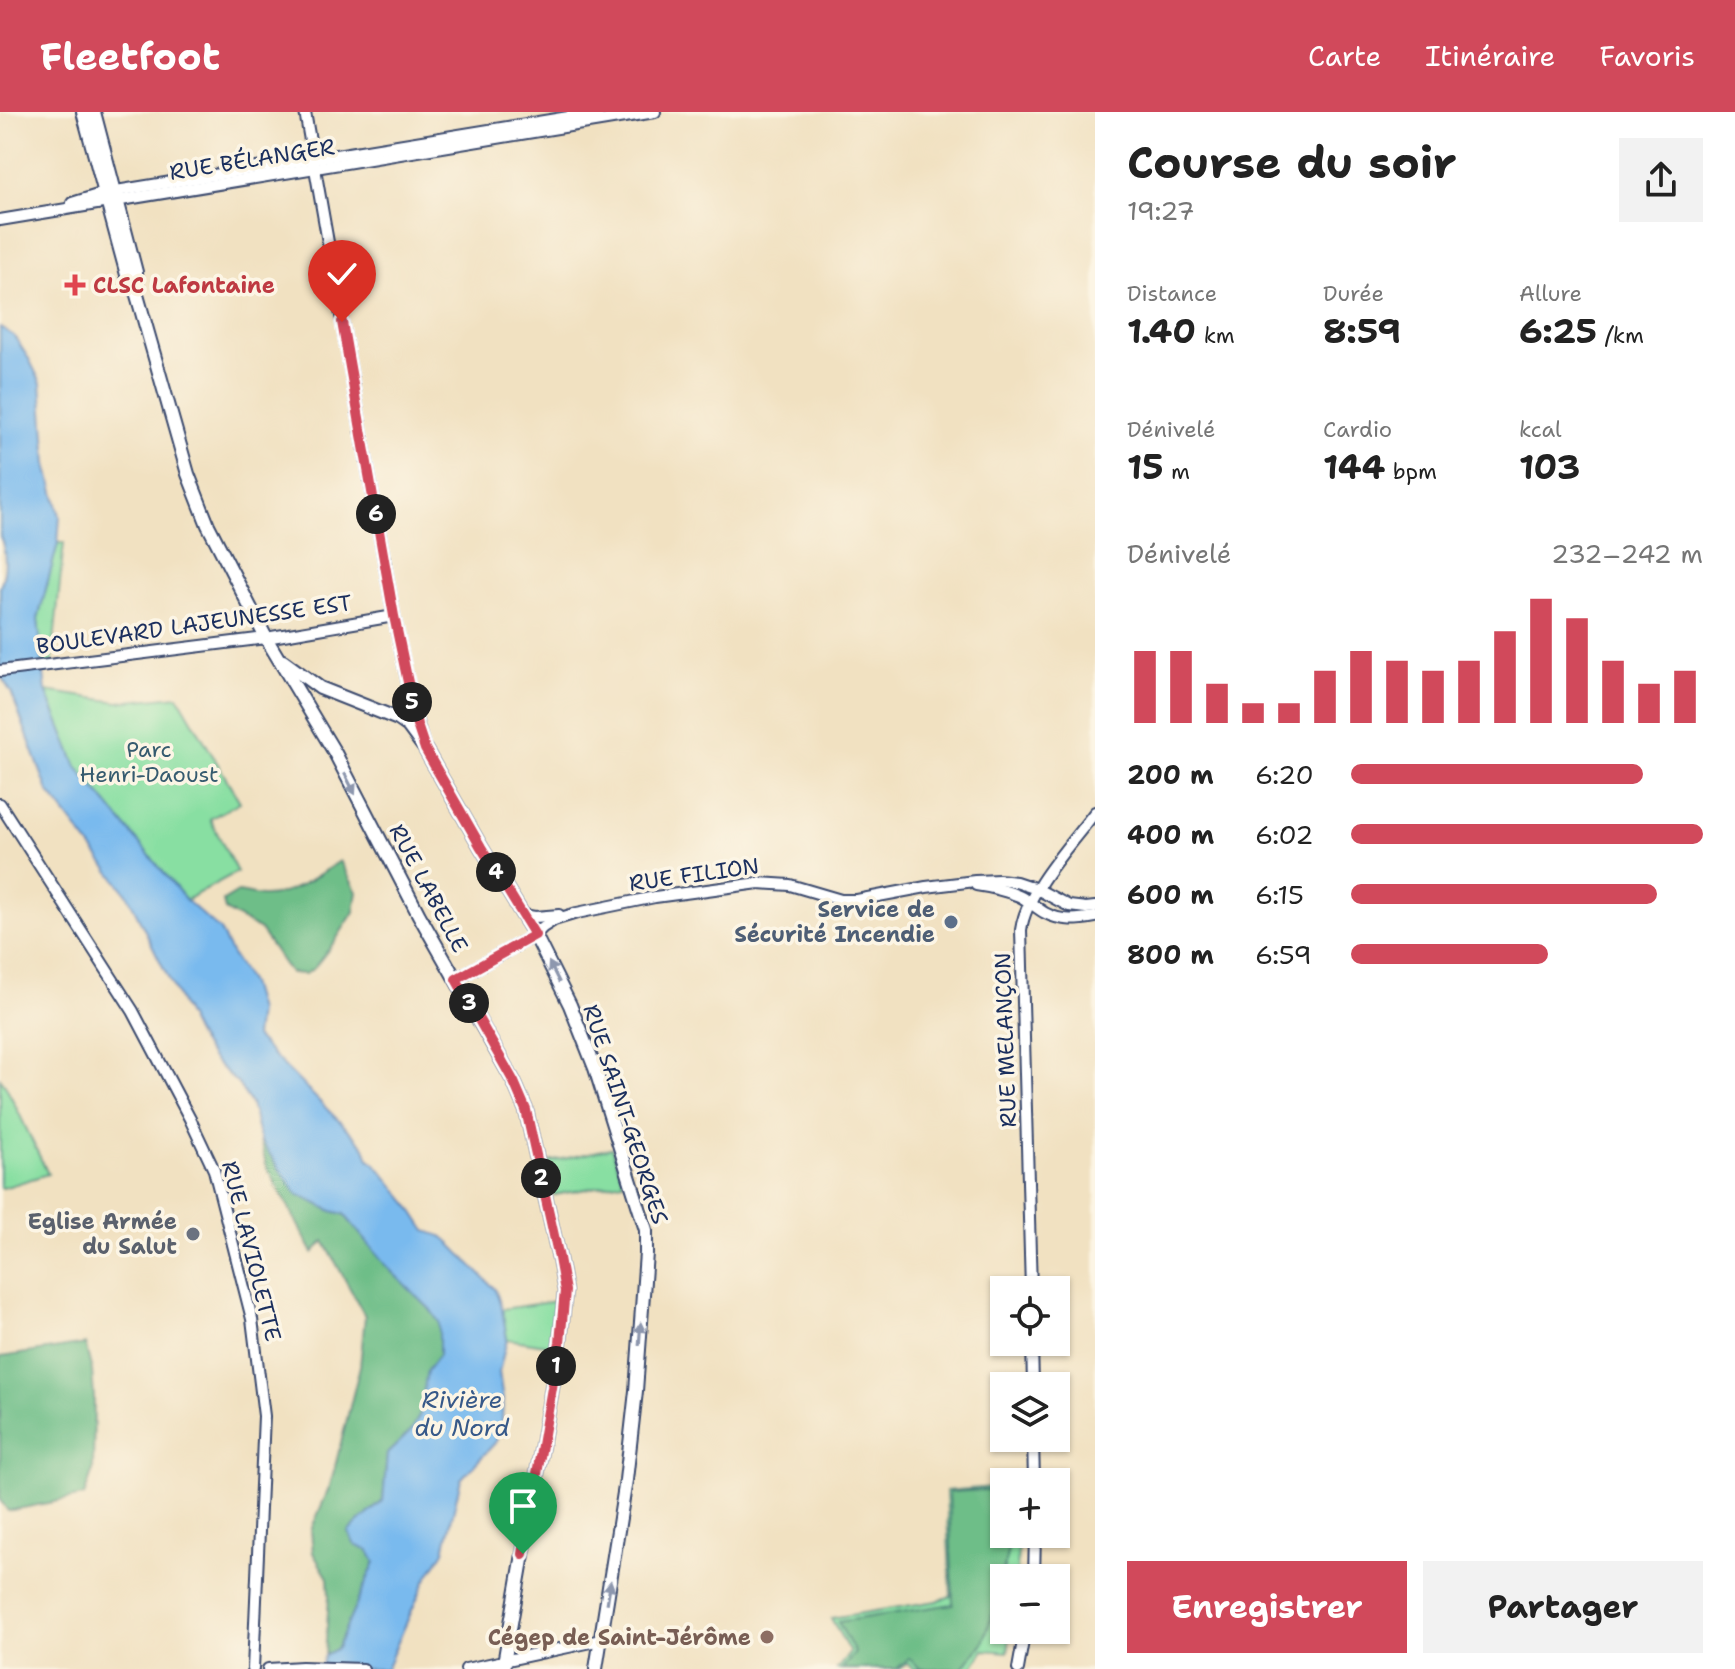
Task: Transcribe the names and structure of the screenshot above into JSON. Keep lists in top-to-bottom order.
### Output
{
  "streets": {
    "main road": ["RUE LABELLE", "RUE SAINT-GEORGES"],
    "street": [
      "RUE BÉLANGER",
      "BOULEVARD LAJEUNESSE EST",
      "RUE FILION",
      "RUE MELANÇON",
      "RUE LAVIOLETTE"
    ]
  },
  "crossings": [
    ["RUE BÉLANGER", "RUE LABELLE"],
    ["RUE BÉLANGER", "RUE SAINT-GEORGES"],
    ["BOULEVARD LAJEUNESSE EST", "RUE LABELLE"],
    ["BOULEVARD LAJEUNESSE EST", "RUE SAINT-GEORGES"],
    ["RUE FILION", "RUE LABELLE"],
    ["RUE FILION", "RUE MELANÇON"],
    ["RUE FILION", "RUE SAINT-GEORGES"],
    ["RUE LABELLE", "RUE SAINT-GEORGES"]
  ],
  "one_way": ["RUE SAINT-GEORGES"],
  "water": ["Rivière du Nord"],
  "parks": ["Parc Henri-Daoust"],
  "places": {
    "health": ["CLSC Lafontaine"],
    "other": ["Service de Sécurité Incendie", "Eglise Armée du Salut", "Cégep de Saint-Jérôme"]
  },
  "page": {
    "header": "Fleetfoot",
    "nav": ["Carte", "Itinéraire", "Favoris"],
    "heading": ["Course du soir", "19:27"],
    "stats": [
      ["Distance", "1.40 km"],
      ["Durée", "8:59"],
      ["Allure", "6:25 /km"],
      ["Dénivelé", "15 m"],
      ["Cardio", "144 bpm"],
      ["kcal", "103"]
    ],
    "pins": [
      "6",
      "5",
      "4",
      "3",
      "2",
      "1"
    ],
    "chart": ["Dénivelé", "232–242 m"],
    "list": [
      {
        "name": "200 m",
        "note": "6:20"
      },
      {
        "name": "400 m",
        "note": "6:02"
      },
      {
        "name": "600 m",
        "note": "6:15"
      },
      {
        "name": "800 m",
        "note": "6:59"
      }
    ],
    "map_buttons": ["+", "−"],
    "buttons": ["Enregistrer", "Partager"]
  }
}
